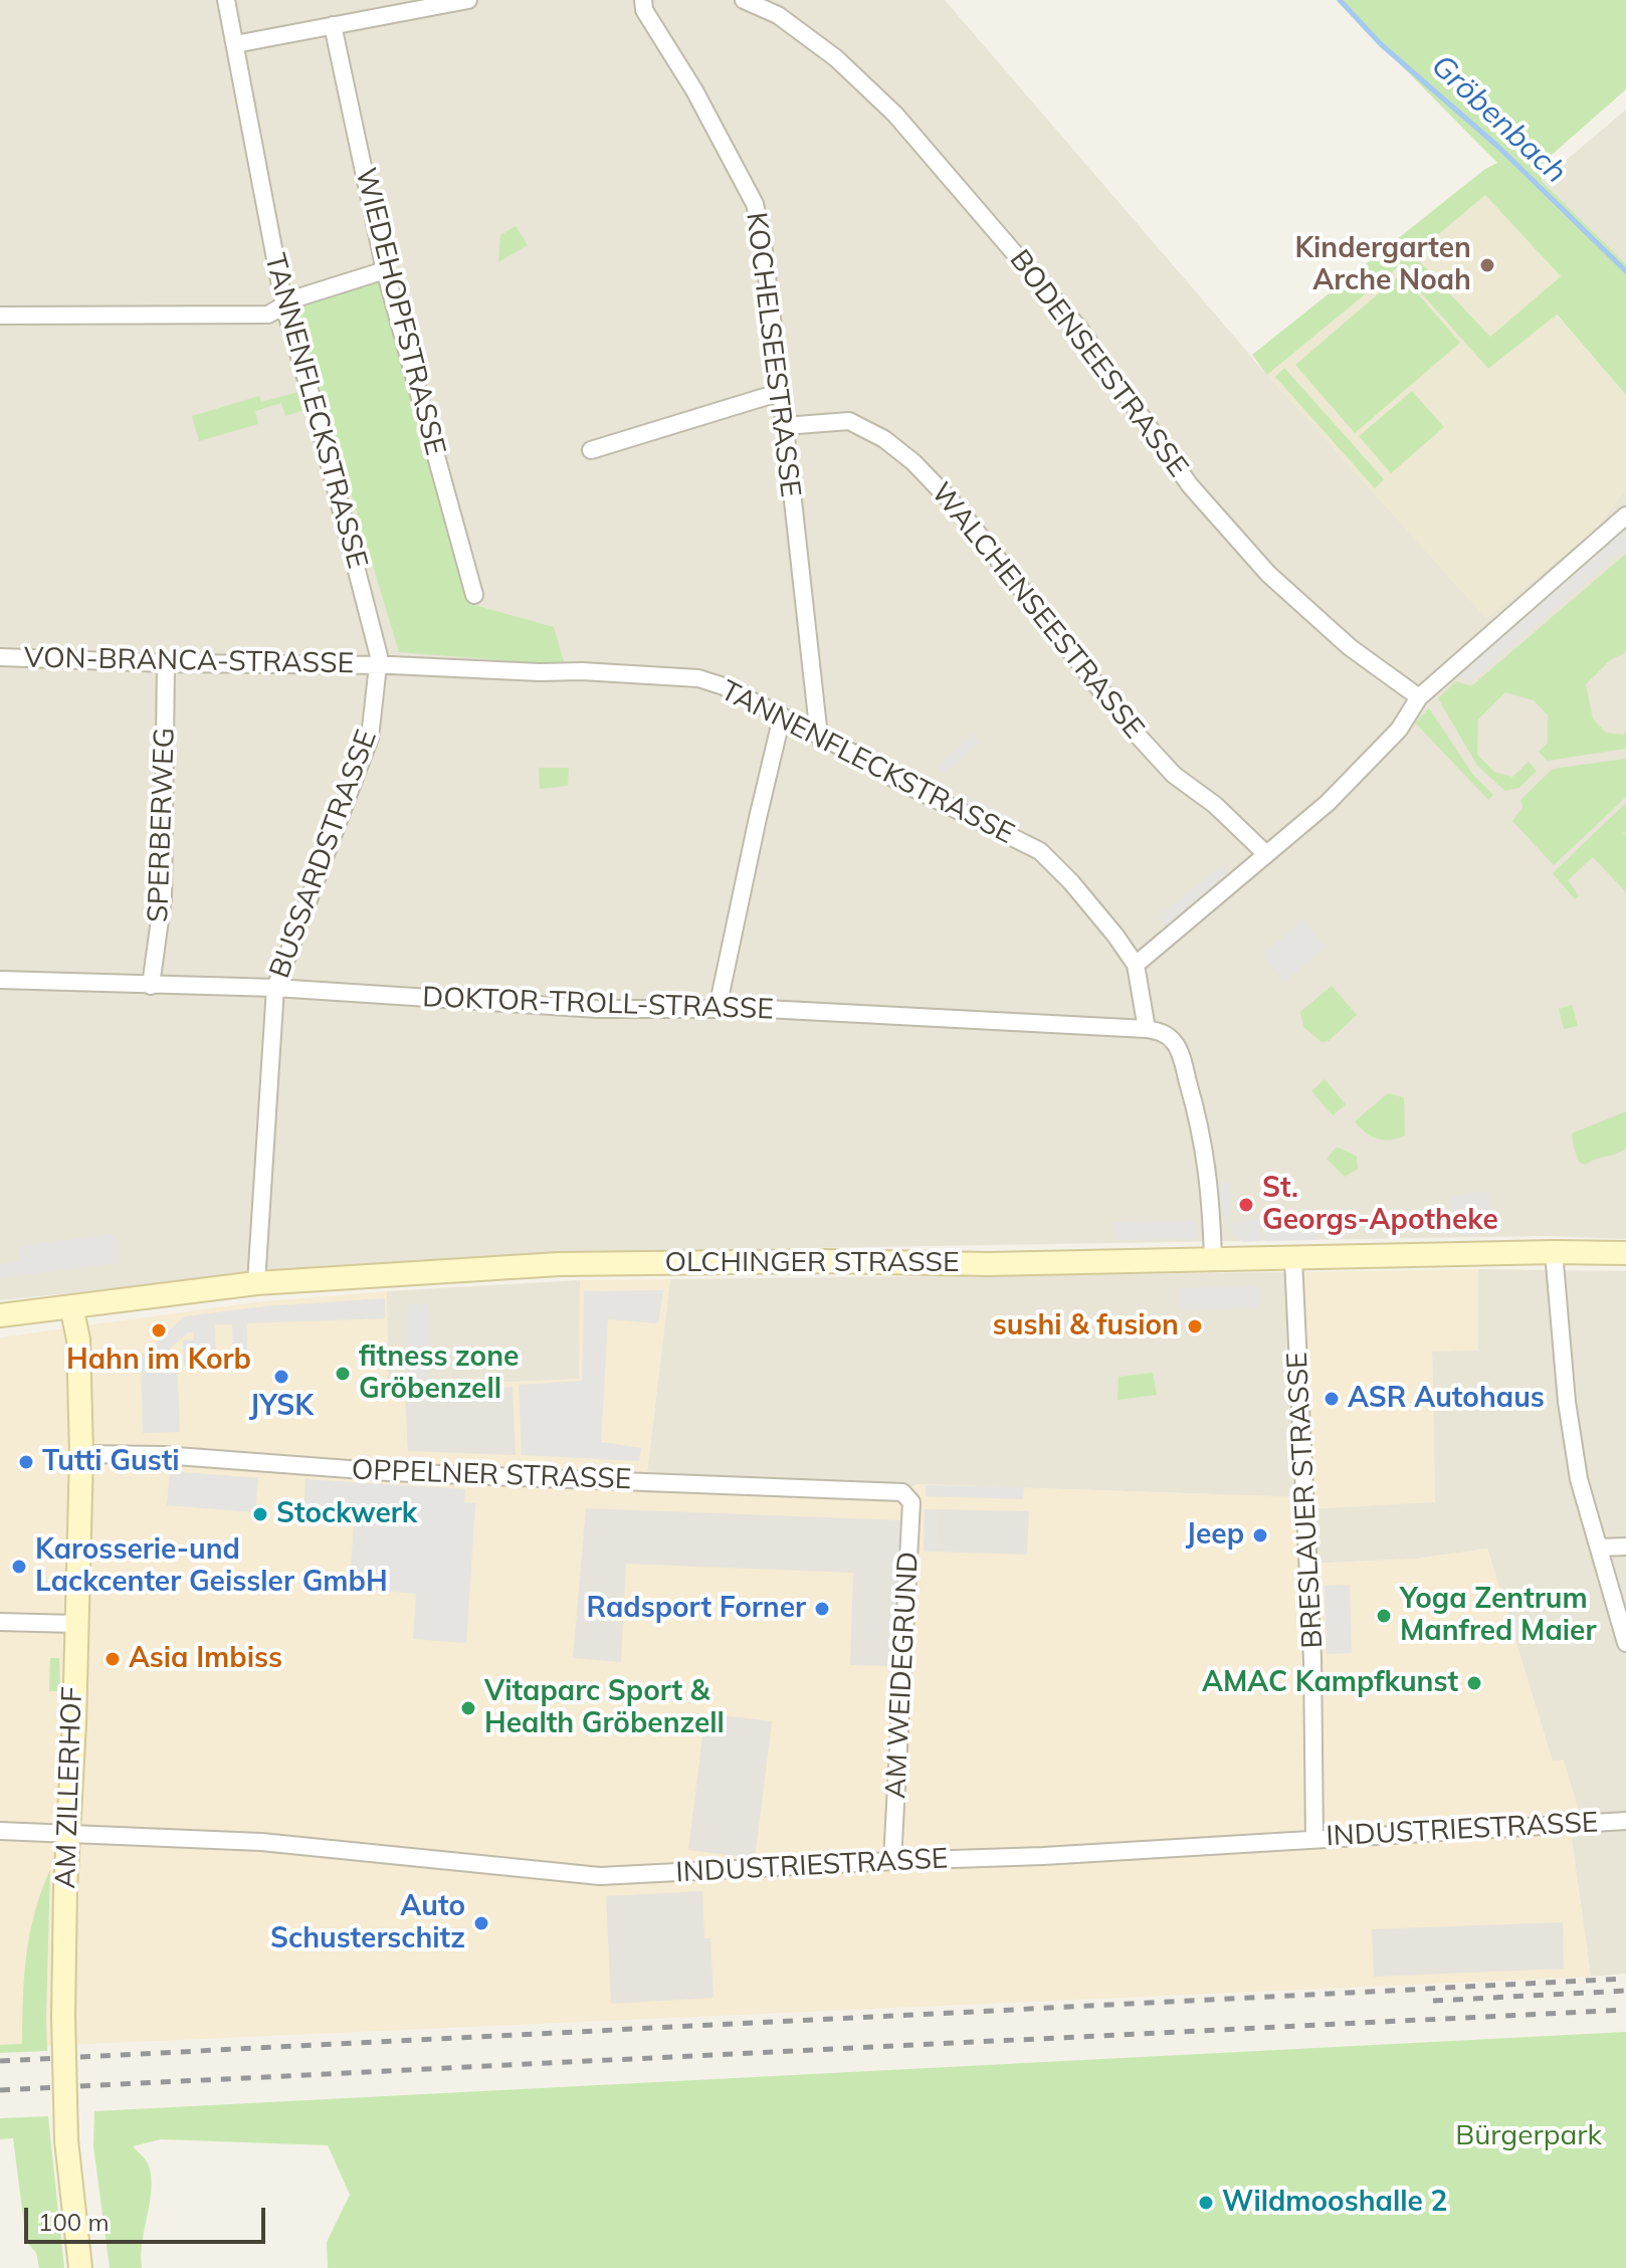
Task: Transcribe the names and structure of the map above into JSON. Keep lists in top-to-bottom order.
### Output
{
  "streets": {
    "main road": ["OLCHINGER STRASSE", "AM ZILLERHOF"],
    "street": [
      "WIEDEHOPFSTRASSE",
      "KOCHELSEESTRASSE",
      "BODENSEESTRASSE",
      "TANNENFLECKSTRASSE",
      "WALCHENSEESTRASSE",
      "VON-BRANCA-STRASSE",
      "SPERBERWEG",
      "BUSSARDSTRASSE",
      "DOKTOR-TROLL-STRASSE",
      "OPPELNER STRASSE",
      "BRESLAUER STRASSE",
      "AM WEIDEGRUND",
      "INDUSTRIESTRASSE"
    ]
  },
  "crossings": [
    ["KOCHELSEESTRASSE", "TANNENFLECKSTRASSE"],
    ["KOCHELSEESTRASSE", "WALCHENSEESTRASSE"],
    ["TANNENFLECKSTRASSE", "VON-BRANCA-STRASSE"],
    ["TANNENFLECKSTRASSE", "BUSSARDSTRASSE"],
    ["TANNENFLECKSTRASSE", "DOKTOR-TROLL-STRASSE"],
    ["VON-BRANCA-STRASSE", "SPERBERWEG"],
    ["VON-BRANCA-STRASSE", "BUSSARDSTRASSE"],
    ["SPERBERWEG", "DOKTOR-TROLL-STRASSE"],
    ["BUSSARDSTRASSE", "DOKTOR-TROLL-STRASSE"],
    ["BUSSARDSTRASSE", "OLCHINGER STRASSE"],
    ["OLCHINGER STRASSE", "BRESLAUER STRASSE"],
    ["OLCHINGER STRASSE", "AM ZILLERHOF"],
    ["OPPELNER STRASSE", "AM WEIDEGRUND"],
    ["OPPELNER STRASSE", "AM ZILLERHOF"],
    ["BRESLAUER STRASSE", "INDUSTRIESTRASSE"],
    ["AM WEIDEGRUND", "INDUSTRIESTRASSE"],
    ["AM ZILLERHOF", "INDUSTRIESTRASSE"]
  ],
  "water": ["Gröbenbach"],
  "parks": ["Bürgerpark"],
  "places": [
    "Kindergarten Arche Noah",
    "St. Georgs-Apotheke",
    "sushi & fusion",
    "Hahn im Korb",
    "fitness zone Gröbenzell",
    "JYSK",
    "ASR Autohaus",
    "Tutti Gusti",
    "Stockwerk",
    "Jeep",
    "Karosserie-und Lackcenter Geissler GmbH",
    "Radsport Forner",
    "Yoga Zentrum Manfred Maier",
    "Asia Imbiss",
    "AMAC Kampfkunst",
    "Vitaparc Sport & Health Gröbenzell",
    "Auto Schusterschitz",
    "Wildmooshalle 2"
  ],
  "scale_bar": "100 m"
}
